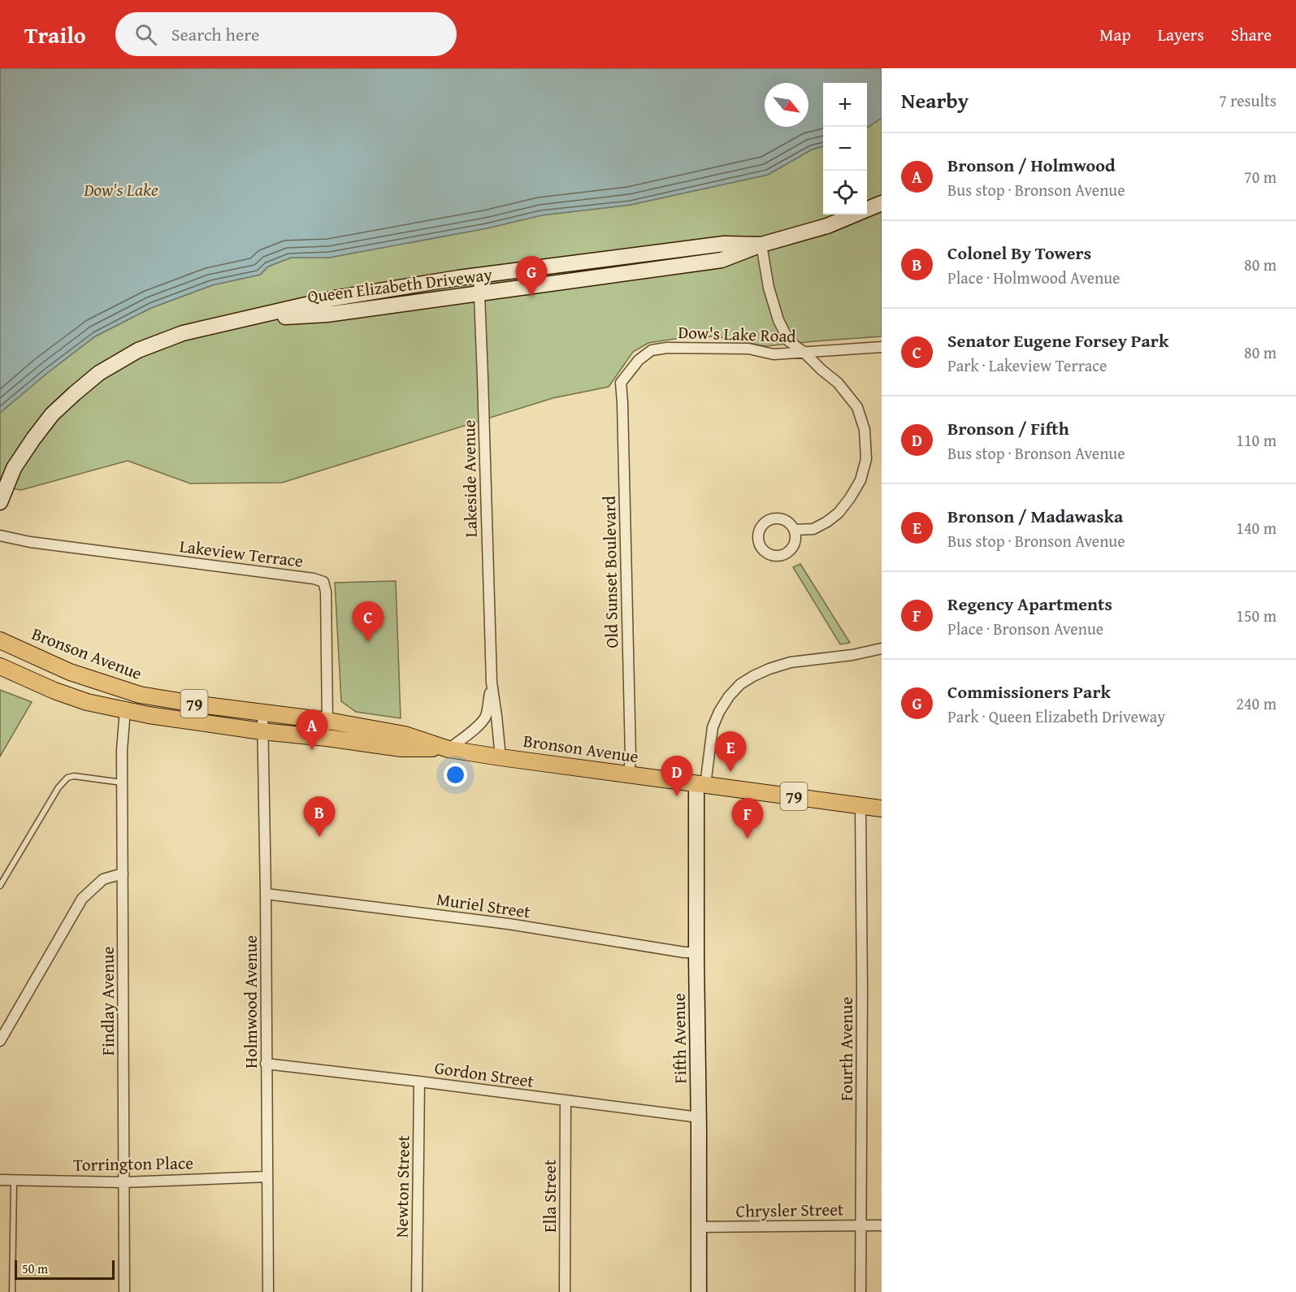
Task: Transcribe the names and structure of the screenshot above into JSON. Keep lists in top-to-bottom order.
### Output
{
  "streets": {
    "main road": [
      "Queen Elizabeth Driveway",
      "Bronson Avenue",
      "79",
      "Fifth Avenue"
    ],
    "street": [
      "Dow's Lake Road",
      "Lakeside Avenue",
      "Lakeview Terrace",
      "Old Sunset Boulevard",
      "Muriel Street",
      "Findlay Avenue",
      "Holmwood Avenue",
      "Fourth Avenue",
      "Gordon Street",
      "Torrington Place",
      "Newton Street",
      "Ella Street",
      "Chrysler Street"
    ]
  },
  "crossings": [
    ["Queen Elizabeth Driveway", "Lakeside Avenue"],
    ["Dow's Lake Road", "Old Sunset Boulevard"],
    ["Lakeside Avenue", "Bronson Avenue"],
    ["Lakeview Terrace", "Bronson Avenue"],
    ["Old Sunset Boulevard", "Bronson Avenue"],
    ["Bronson Avenue", "Findlay Avenue"],
    ["Bronson Avenue", "Holmwood Avenue"],
    ["Bronson Avenue", "Fifth Avenue"],
    ["Bronson Avenue", "Fourth Avenue"],
    ["Muriel Street", "Holmwood Avenue"],
    ["Muriel Street", "Fifth Avenue"],
    ["Findlay Avenue", "Torrington Place"],
    ["Holmwood Avenue", "Gordon Street"],
    ["Holmwood Avenue", "Torrington Place"],
    ["Fifth Avenue", "Gordon Street"],
    ["Fifth Avenue", "Chrysler Street"],
    ["Fourth Avenue", "Chrysler Street"],
    ["Gordon Street", "Newton Street"],
    ["Gordon Street", "Ella Street"]
  ],
  "water": ["Dow's Lake"],
  "scale_bar": "50 m",
  "north": "bottom right",
  "page": {
    "header": "Trailo",
    "search": "Search here",
    "nav": ["Map", "Layers", "Share"],
    "heading": ["Nearby", "7 results"],
    "map_buttons": ["+", "−"],
    "list": [
      {
        "mark": "A",
        "name": "Bronson / Holmwood",
        "note": "Bus stop · Bronson Avenue",
        "value": "70 m"
      },
      {
        "mark": "B",
        "name": "Colonel By Towers",
        "note": "Place · Holmwood Avenue",
        "value": "80 m"
      },
      {
        "mark": "C",
        "name": "Senator Eugene Forsey Park",
        "note": "Park · Lakeview Terrace",
        "value": "80 m"
      },
      {
        "mark": "D",
        "name": "Bronson / Fifth",
        "note": "Bus stop · Bronson Avenue",
        "value": "110 m"
      },
      {
        "mark": "E",
        "name": "Bronson / Madawaska",
        "note": "Bus stop · Bronson Avenue",
        "value": "140 m"
      },
      {
        "mark": "F",
        "name": "Regency Apartments",
        "note": "Place · Bronson Avenue",
        "value": "150 m"
      },
      {
        "mark": "G",
        "name": "Commissioners Park",
        "note": "Park · Queen Elizabeth Driveway",
        "value": "240 m"
      }
    ],
    "pins": [
      "G",
      "C",
      "A",
      "E",
      "D",
      "B",
      "F"
    ],
    "scale": "50 m"
  }
}
